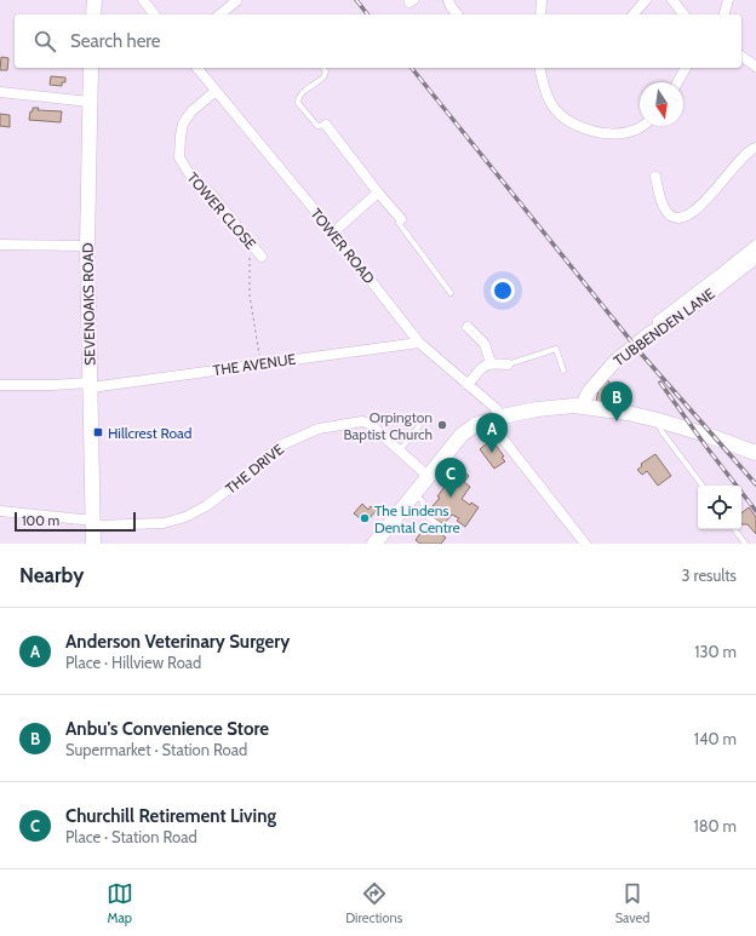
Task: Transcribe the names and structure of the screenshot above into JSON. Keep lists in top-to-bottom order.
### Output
{
  "streets": {
    "main road": ["SEVENOAKS ROAD"],
    "street": [
      "TOWER CLOSE",
      "TOWER ROAD",
      "TUBBENDEN LANE",
      "THE AVENUE",
      "THE DRIVE"
    ]
  },
  "crossings": [
    ["TOWER CLOSE", "TOWER ROAD"],
    ["TOWER ROAD", "THE AVENUE"],
    ["SEVENOAKS ROAD", "THE AVENUE"],
    ["SEVENOAKS ROAD", "THE DRIVE"]
  ],
  "places": {
    "other": ["Orpington Baptist Church", "The Lindens Dental Centre"],
    "transit": ["Hillcrest Road"]
  },
  "scale_bar": "100 m",
  "north": "bottom",
  "page": {
    "search": "Search here",
    "pins": ["B", "A", "C"],
    "scale": "100 m",
    "heading": ["Nearby", "3 results"],
    "list": [
      {
        "mark": "A",
        "name": "Anderson Veterinary Surgery",
        "note": "Place · Hillview Road",
        "value": "130 m"
      },
      {
        "mark": "B",
        "name": "Anbu's Convenience Store",
        "note": "Supermarket · Station Road",
        "value": "140 m"
      },
      {
        "mark": "C",
        "name": "Churchill Retirement Living",
        "note": "Place · Station Road",
        "value": "180 m"
      }
    ],
    "nav": ["Map", "Directions", "Saved"]
  }
}
